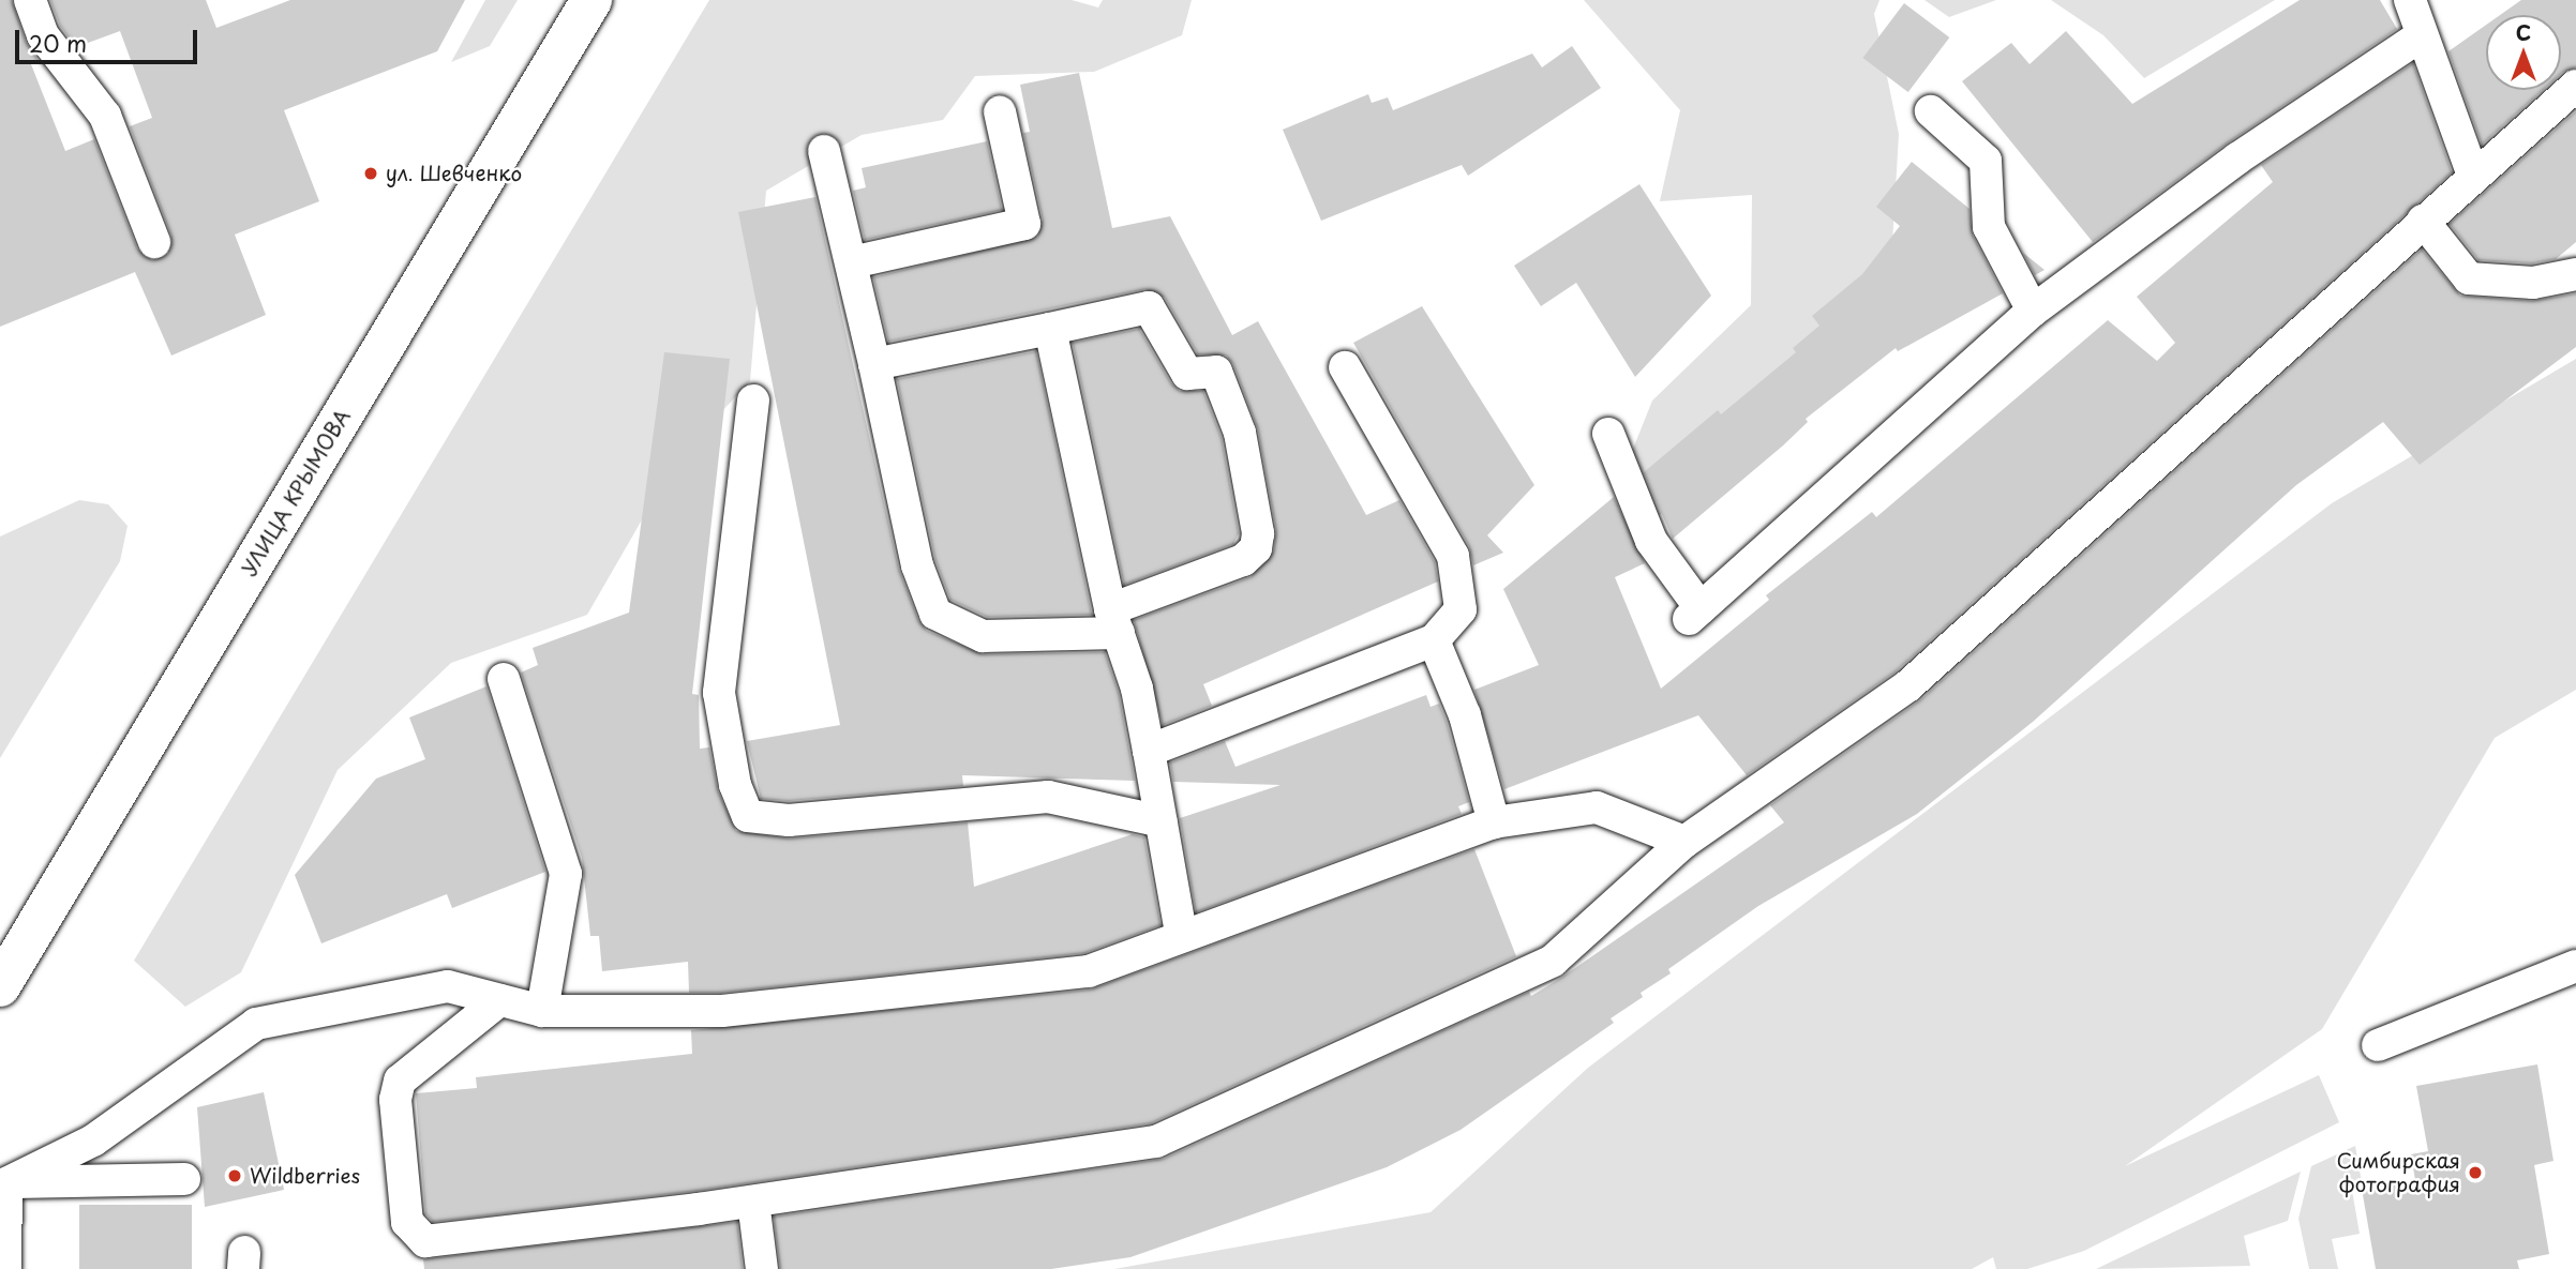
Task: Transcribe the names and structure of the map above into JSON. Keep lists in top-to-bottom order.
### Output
{
  "streets": {
    "street": ["УЛИЦА КРЫМОВА"]
  },
  "places": ["ул. Шевченко", "Симбирская фотография", "Wildberries"],
  "scale_bar": "20 m",
  "north": "top"
}
